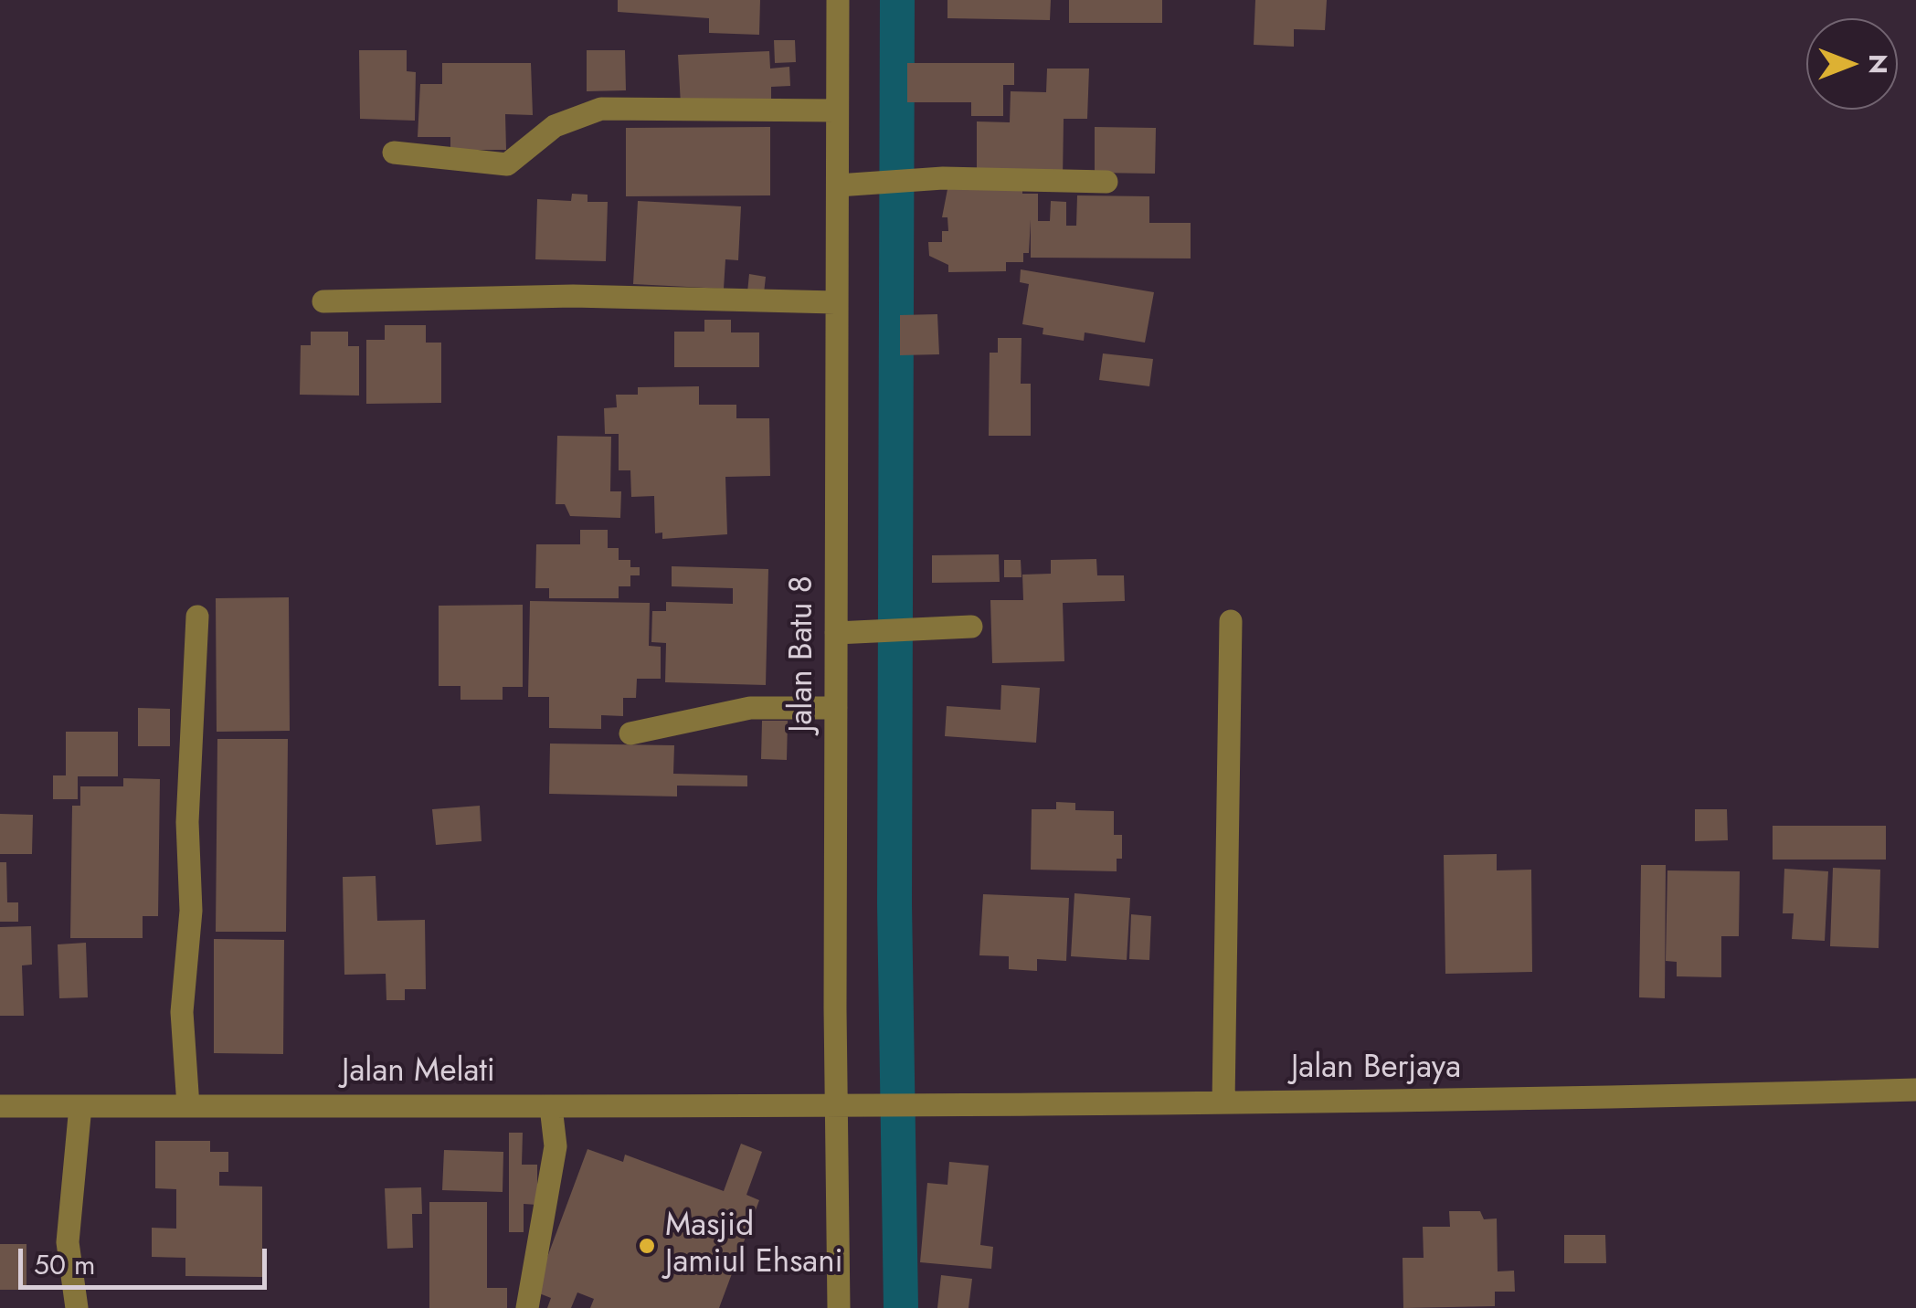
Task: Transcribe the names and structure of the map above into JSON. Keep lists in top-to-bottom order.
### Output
{
  "streets": {
    "street": ["Jalan Batu 8", "Jalan Berjaya", "Jalan Melati"]
  },
  "crossings": [
    ["Jalan Batu 8", "Jalan Berjaya"],
    ["Jalan Batu 8", "Jalan Melati"],
    ["Jalan Berjaya", "Jalan Melati"]
  ],
  "places": ["Masjid Jamiul Ehsani"],
  "scale_bar": "50 m",
  "north": "right"
}
